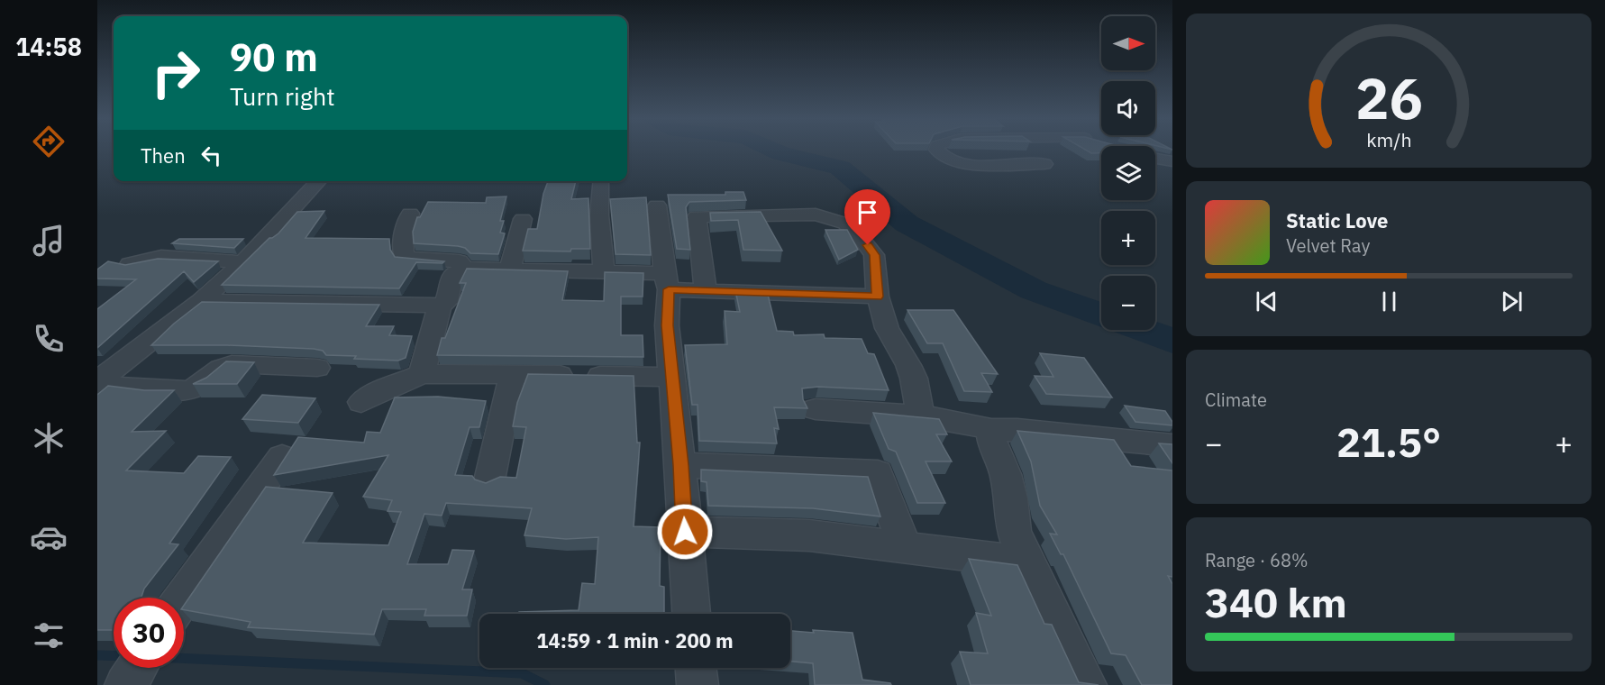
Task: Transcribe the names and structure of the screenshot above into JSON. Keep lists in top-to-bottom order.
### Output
{
  "north": "right",
  "page": {
    "tabs": "14:58",
    "map_buttons": ["+", "−"],
    "turn": ["90 m", "Turn right"],
    "then": "Then",
    "song": ["Static Love", "Velvet Ray"],
    "tile": [
      "Climate",
      ["Range · 68%", "340 km"]
    ],
    "heat": ["−", "21.5°", "+"],
    "limit": "30",
    "trip": "14:59 · 1 min · 200 m",
    "gauge": ["26", "km/h"]
  }
}
